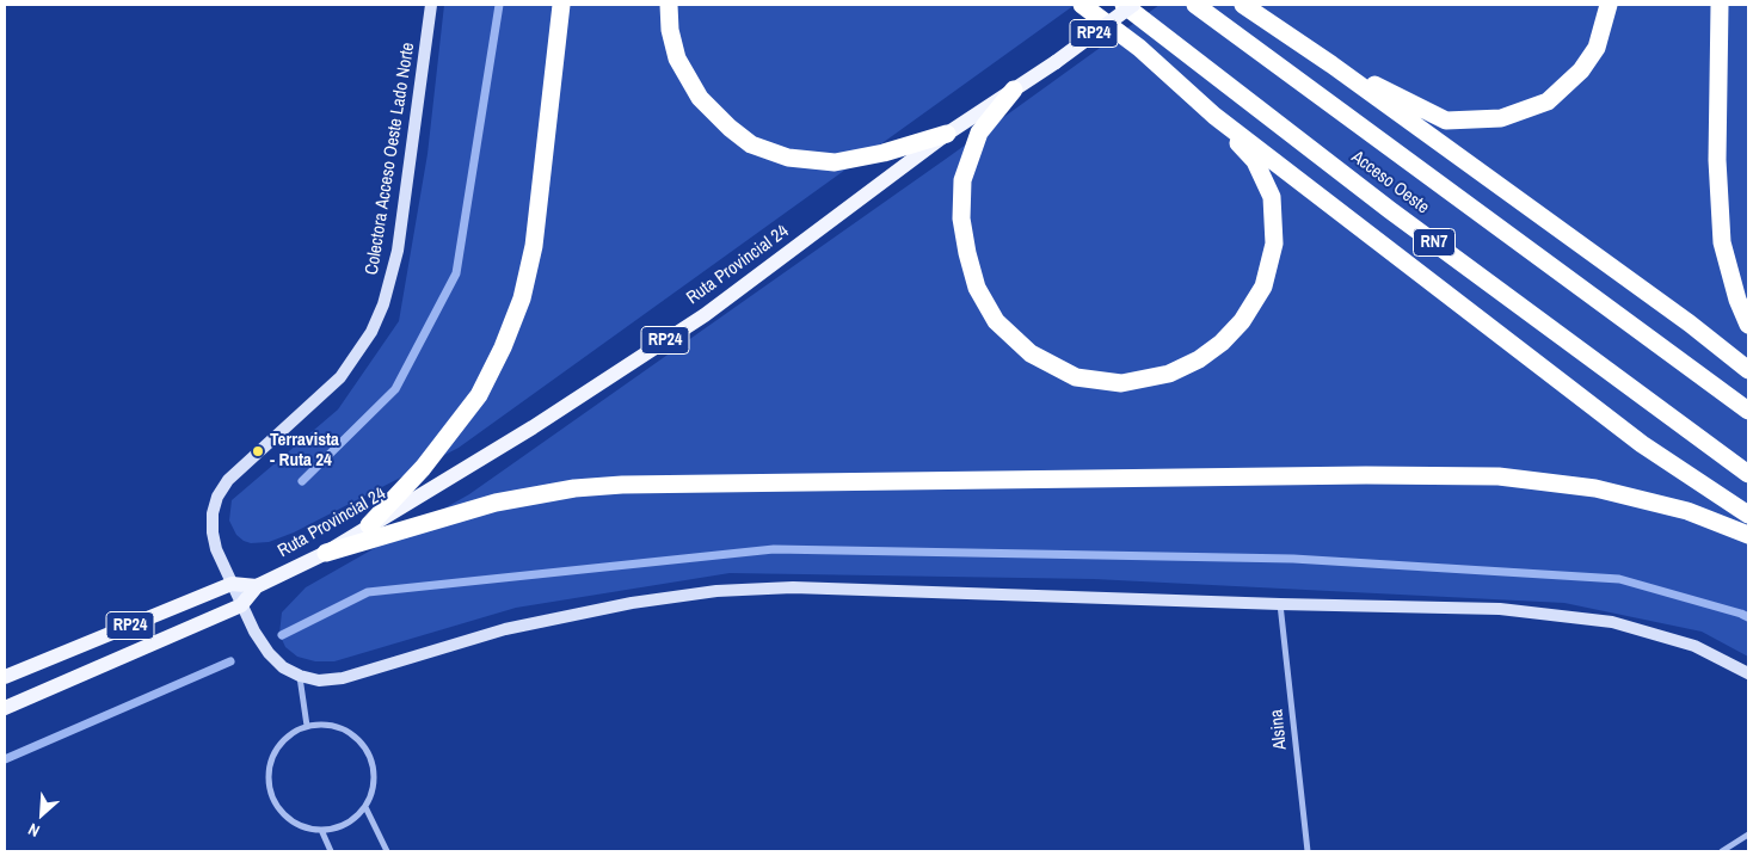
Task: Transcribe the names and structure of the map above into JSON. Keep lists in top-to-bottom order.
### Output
{
  "streets": {
    "highway": ["Acceso Oeste", "RN7"],
    "main road": ["RP24", "Ruta Provincial 24"],
    "street": ["Colectora Acceso Oeste Lado Norte", "Alsina"]
  },
  "crossings": [
    ["RP24", "Colectora Acceso Oeste Lado Norte"],
    ["RP24", "Ruta Provincial 24"],
    ["Colectora Acceso Oeste Lado Norte", "Ruta Provincial 24"]
  ],
  "places": ["Terravista - Ruta 24"],
  "north": "bottom left"
}
